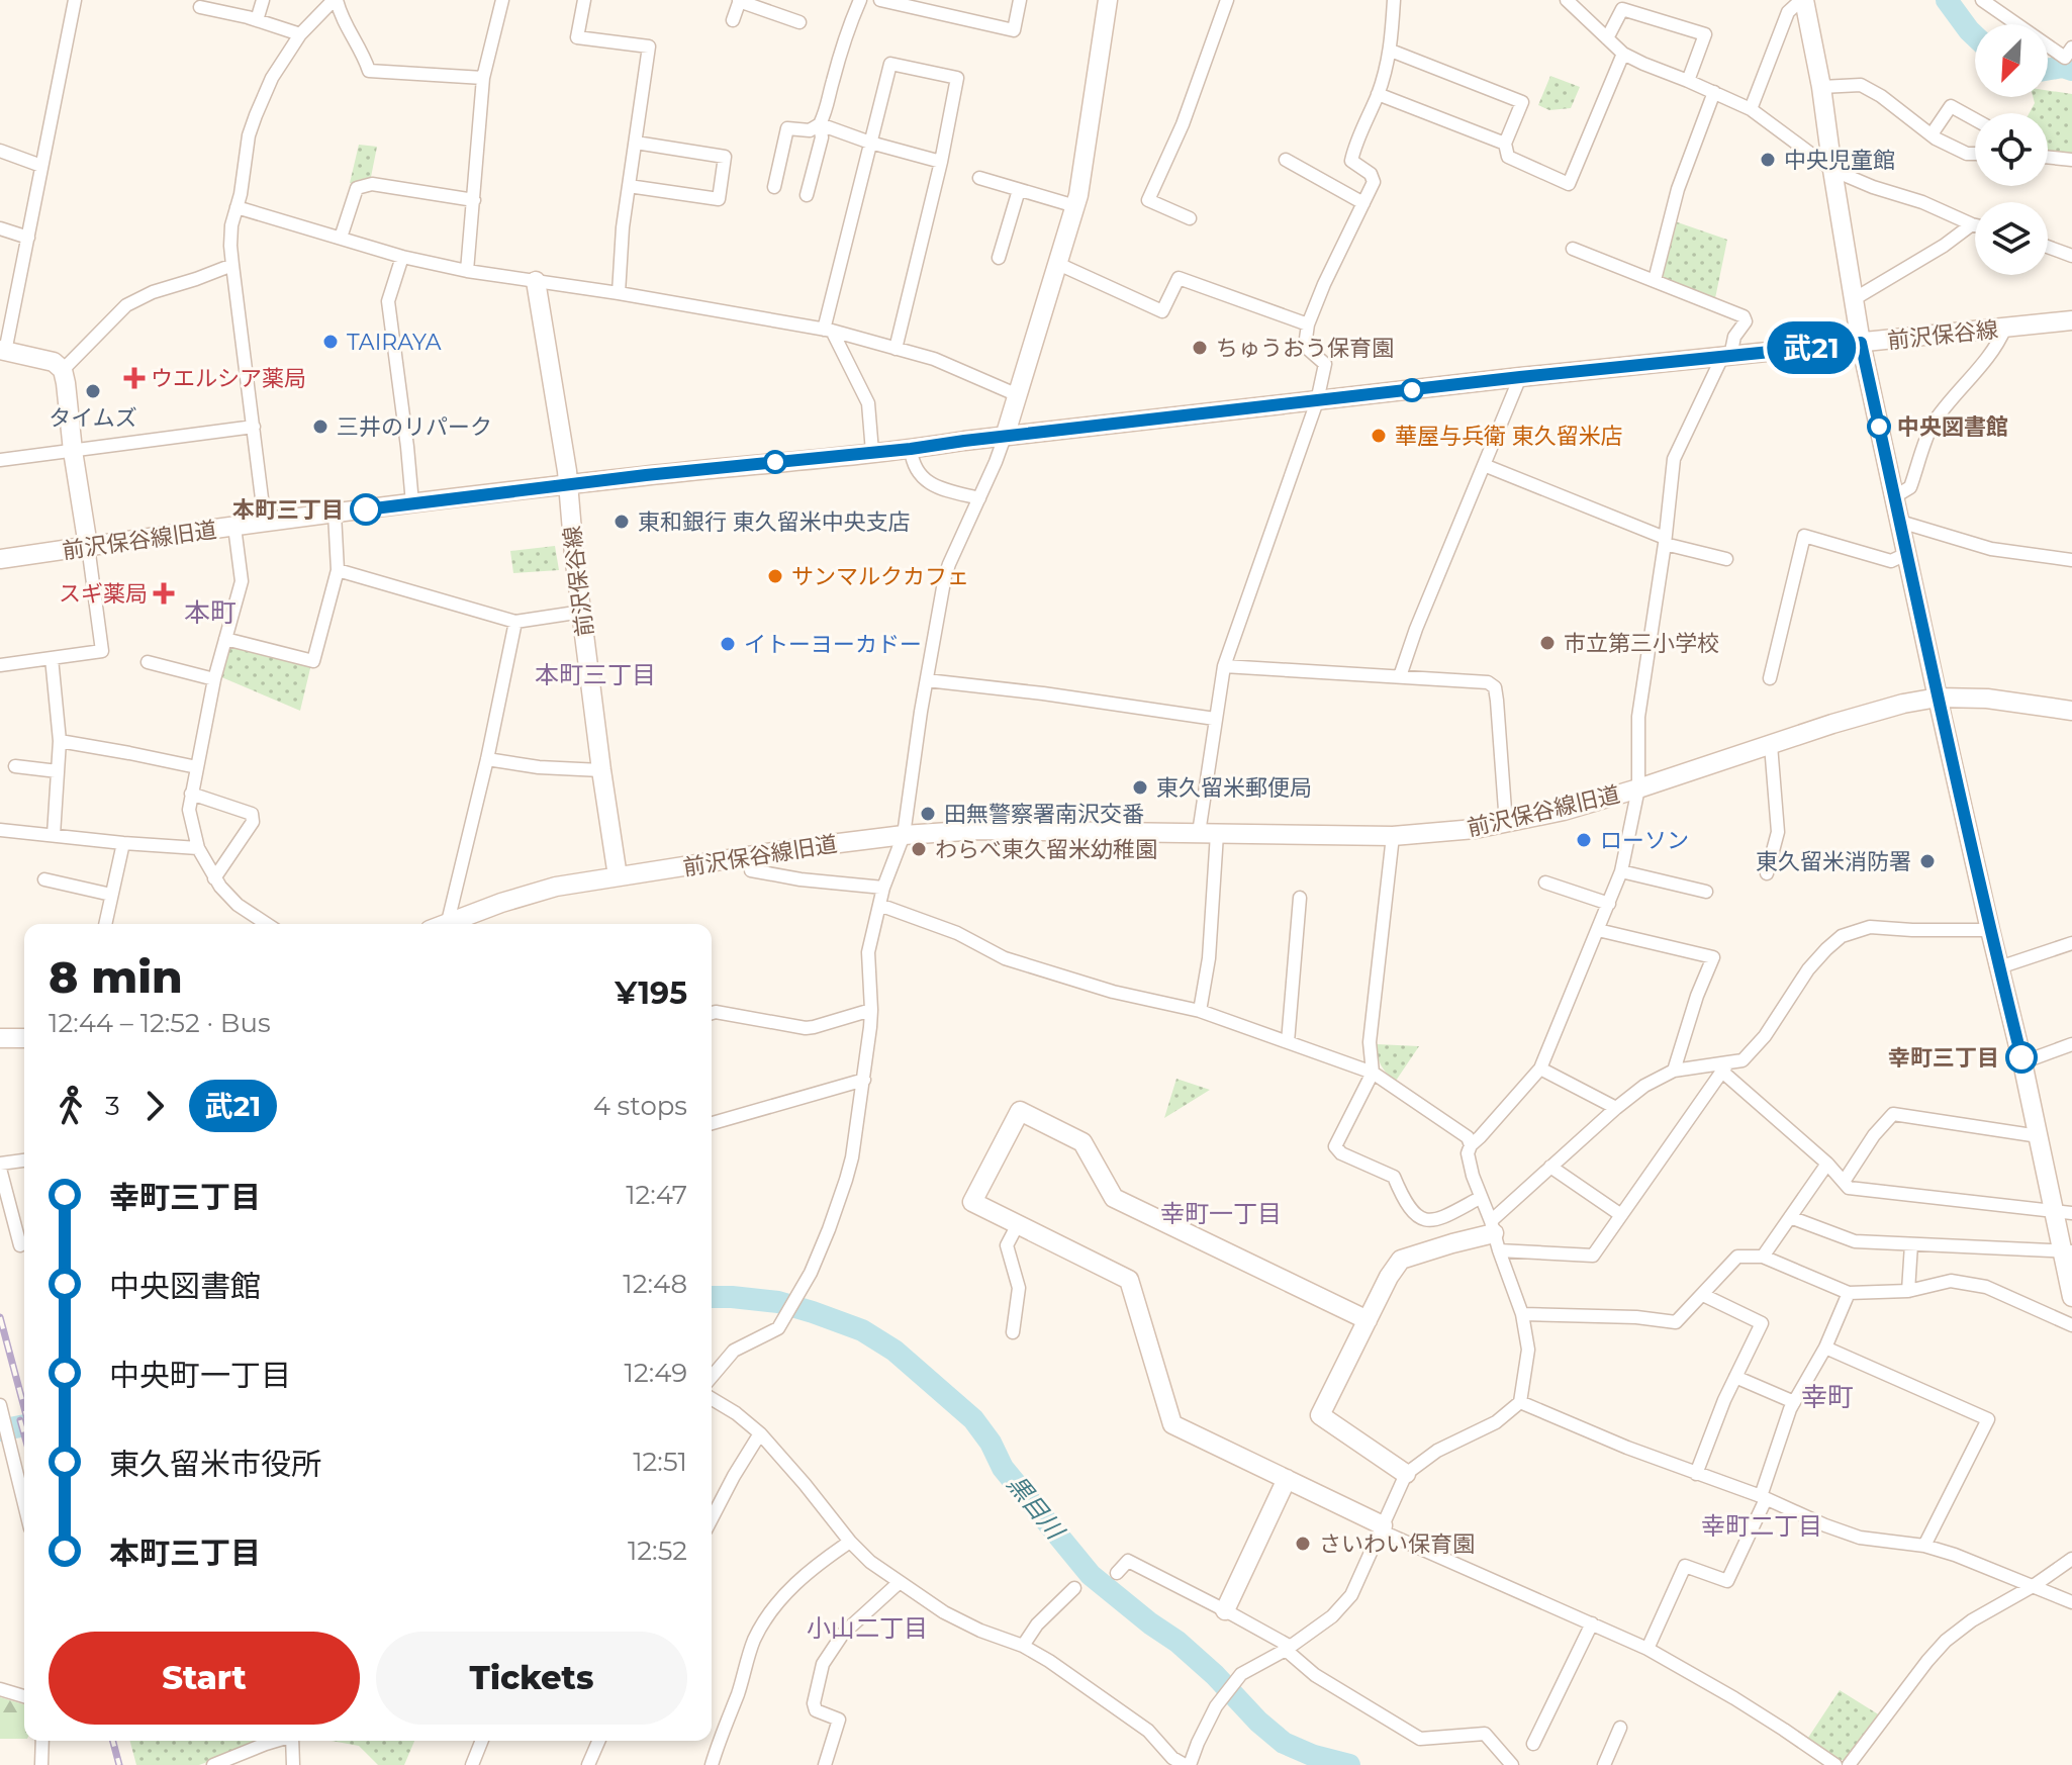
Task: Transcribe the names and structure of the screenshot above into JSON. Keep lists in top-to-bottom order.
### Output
{
  "streets": {
    "street": ["前沢保谷線", "前沢保谷線旧道"]
  },
  "crossings": [
    ["前沢保谷線", "前沢保谷線旧道"]
  ],
  "districts": [
    "本町",
    "本町三丁目",
    "幸町一丁目",
    "幸町",
    "幸町二丁目",
    "小山二丁目"
  ],
  "water": ["黒目川"],
  "places": {
    "other": [
      "中央児童館",
      "TAIRAYA",
      "ちゅうおう保育園",
      "タイムズ",
      "三井のリパーク",
      "中央図書館",
      "華屋与兵衛 東久留米店",
      "本町三丁目",
      "東和銀行 東久留米中央支店",
      "サンマルクカフェ",
      "市立第三小学校",
      "イトーヨーカドー",
      "東久留米郵便局",
      "田無警察署南沢交番",
      "ローソン",
      "わらべ東久留米幼稚園",
      "東久留米消防署",
      "幸町三丁目",
      "さいわい保育園"
    ],
    "health": ["ウエルシア薬局", "スギ薬局"]
  },
  "lines": ["bus line 武21"],
  "north": "bottom left",
  "page": {
    "on_map": "武21",
    "heading": ["8 min", "12:44 – 12:52 · Bus", "¥195"],
    "legs": ["3", "武21", "4 stops"],
    "list": [
      {
        "name": "幸町三丁目",
        "value": "12:47"
      },
      {
        "name": "中央図書館",
        "value": "12:48"
      },
      {
        "name": "中央町一丁目",
        "value": "12:49"
      },
      {
        "name": "東久留米市役所",
        "value": "12:51"
      },
      {
        "name": "本町三丁目",
        "value": "12:52"
      }
    ],
    "buttons": ["Start", "Tickets"]
  }
}
